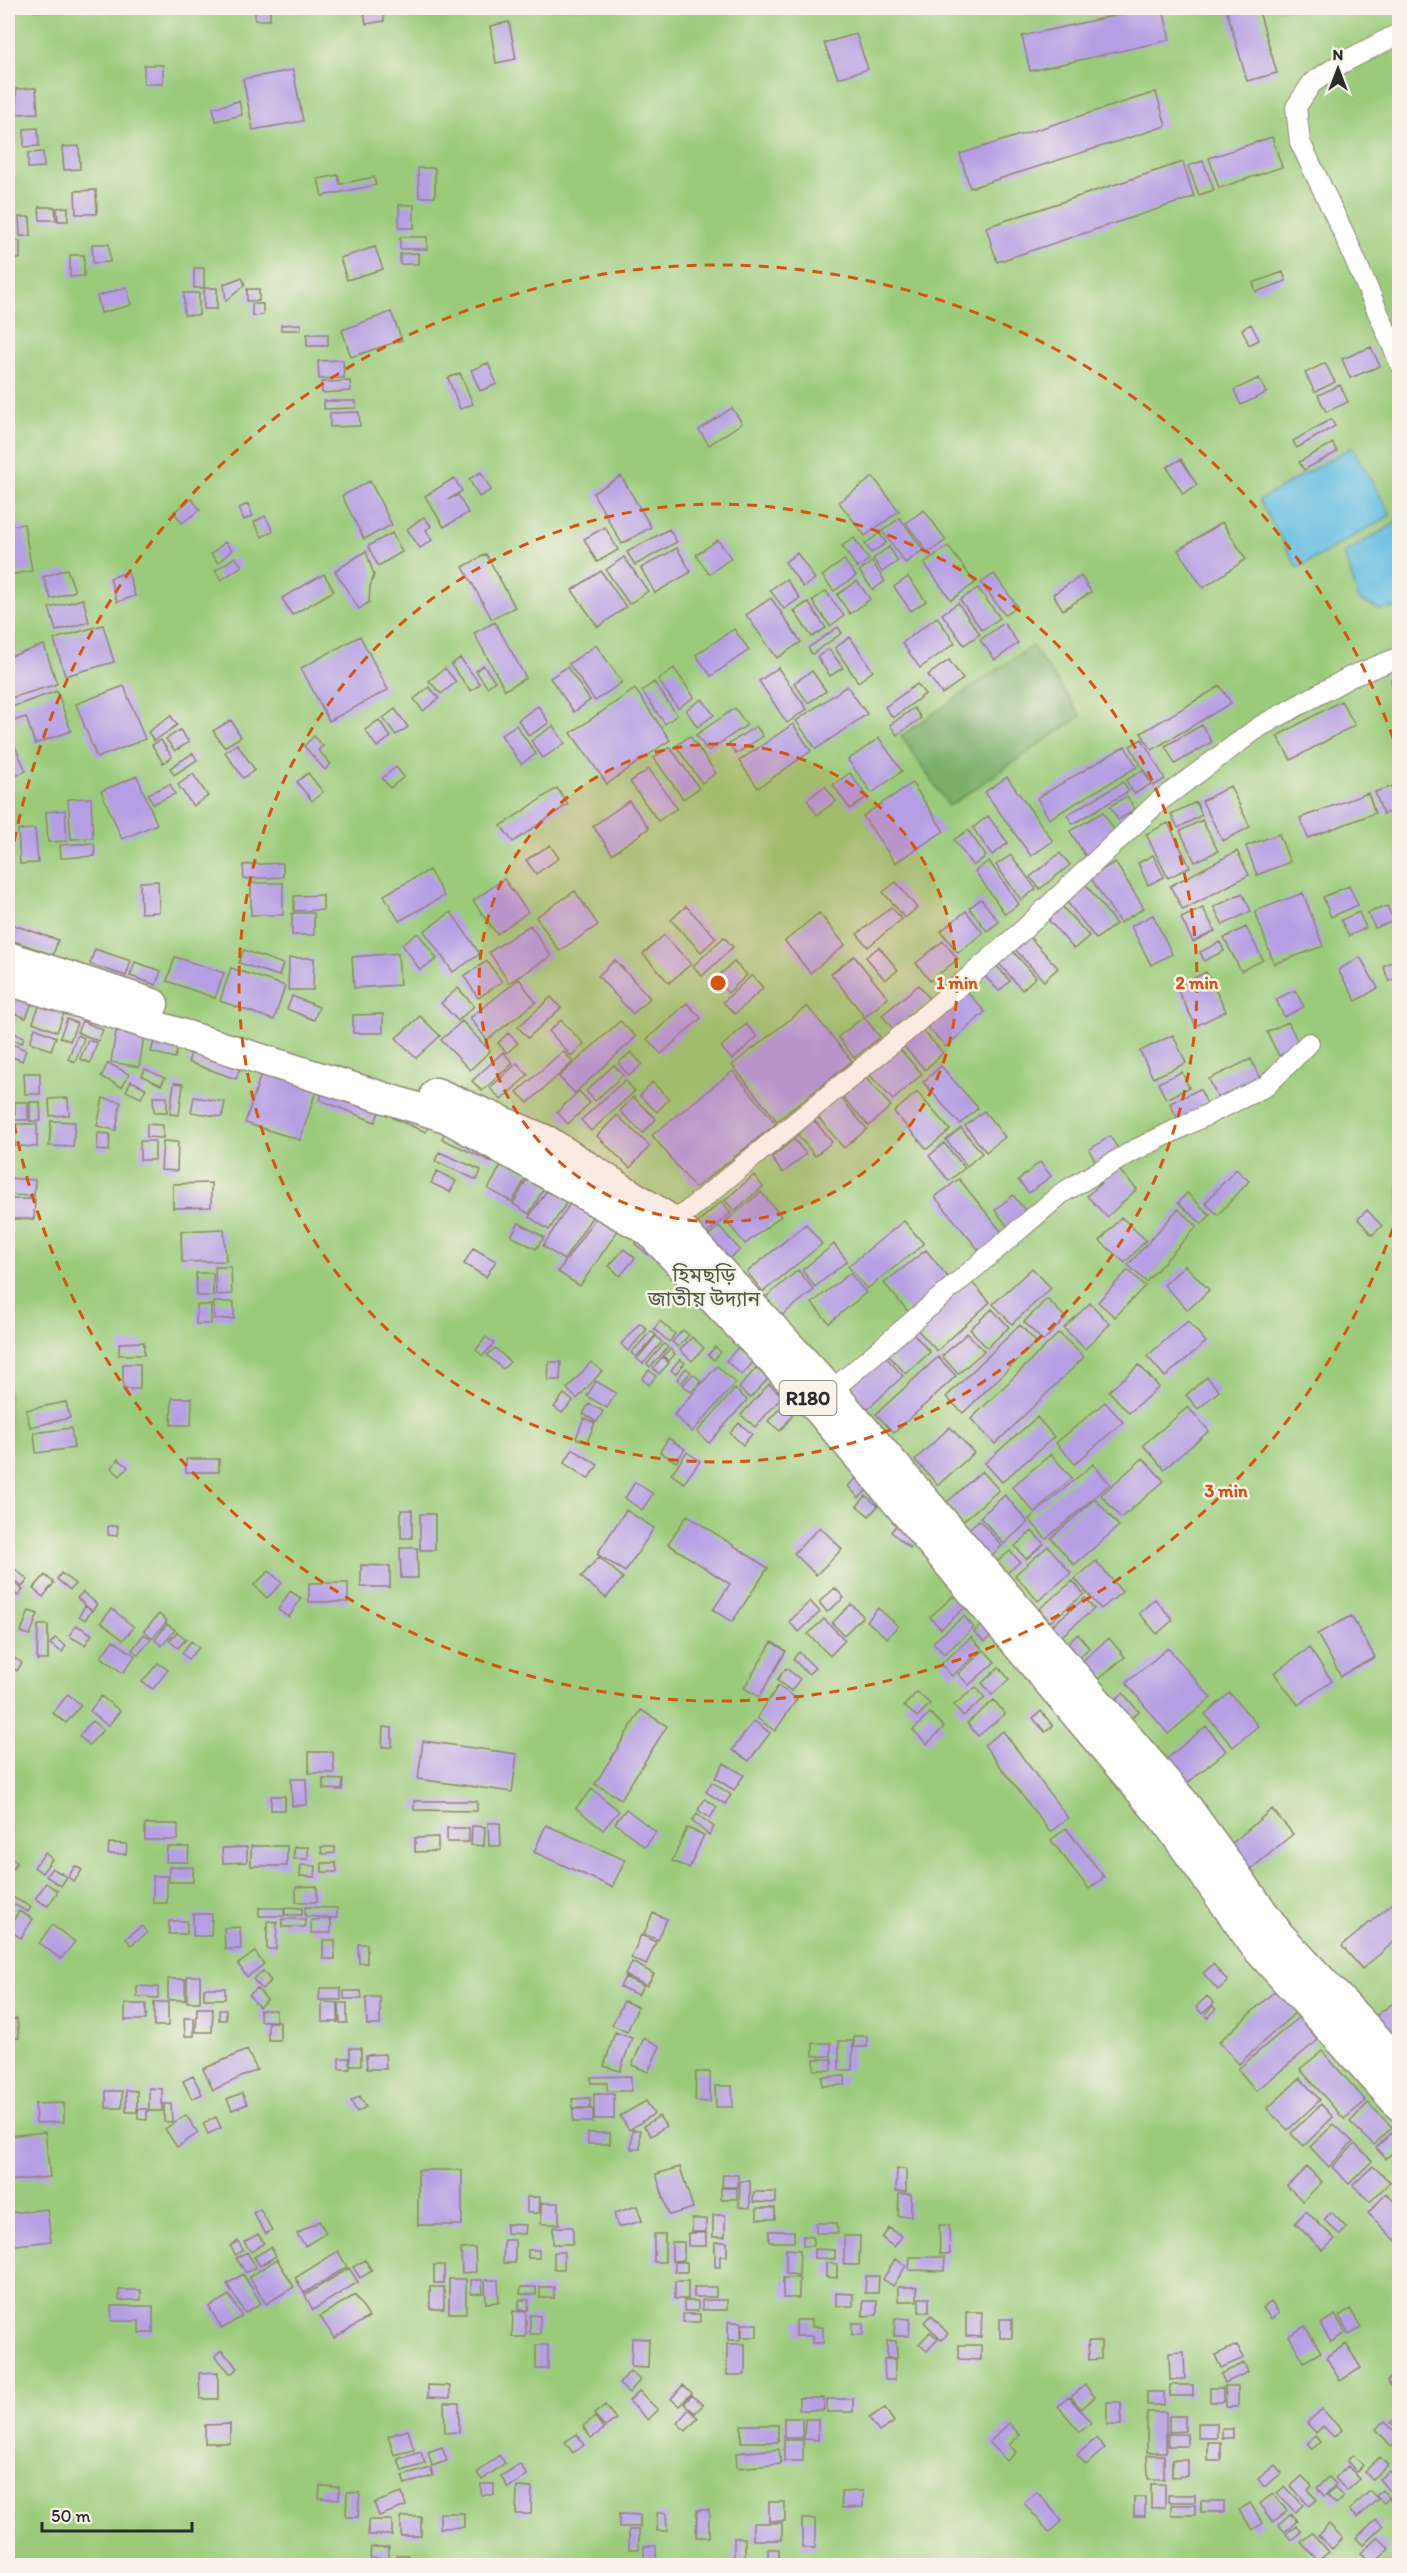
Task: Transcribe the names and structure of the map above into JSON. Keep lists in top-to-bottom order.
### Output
{
  "streets": {
    "main road": ["R180"]
  },
  "parks": ["হিমছড়ি জাতীয় উদ্যান"],
  "scale_bar": "50 m",
  "north": "top",
  "rings": ["1 min", "2 min", "3 min"]
}
